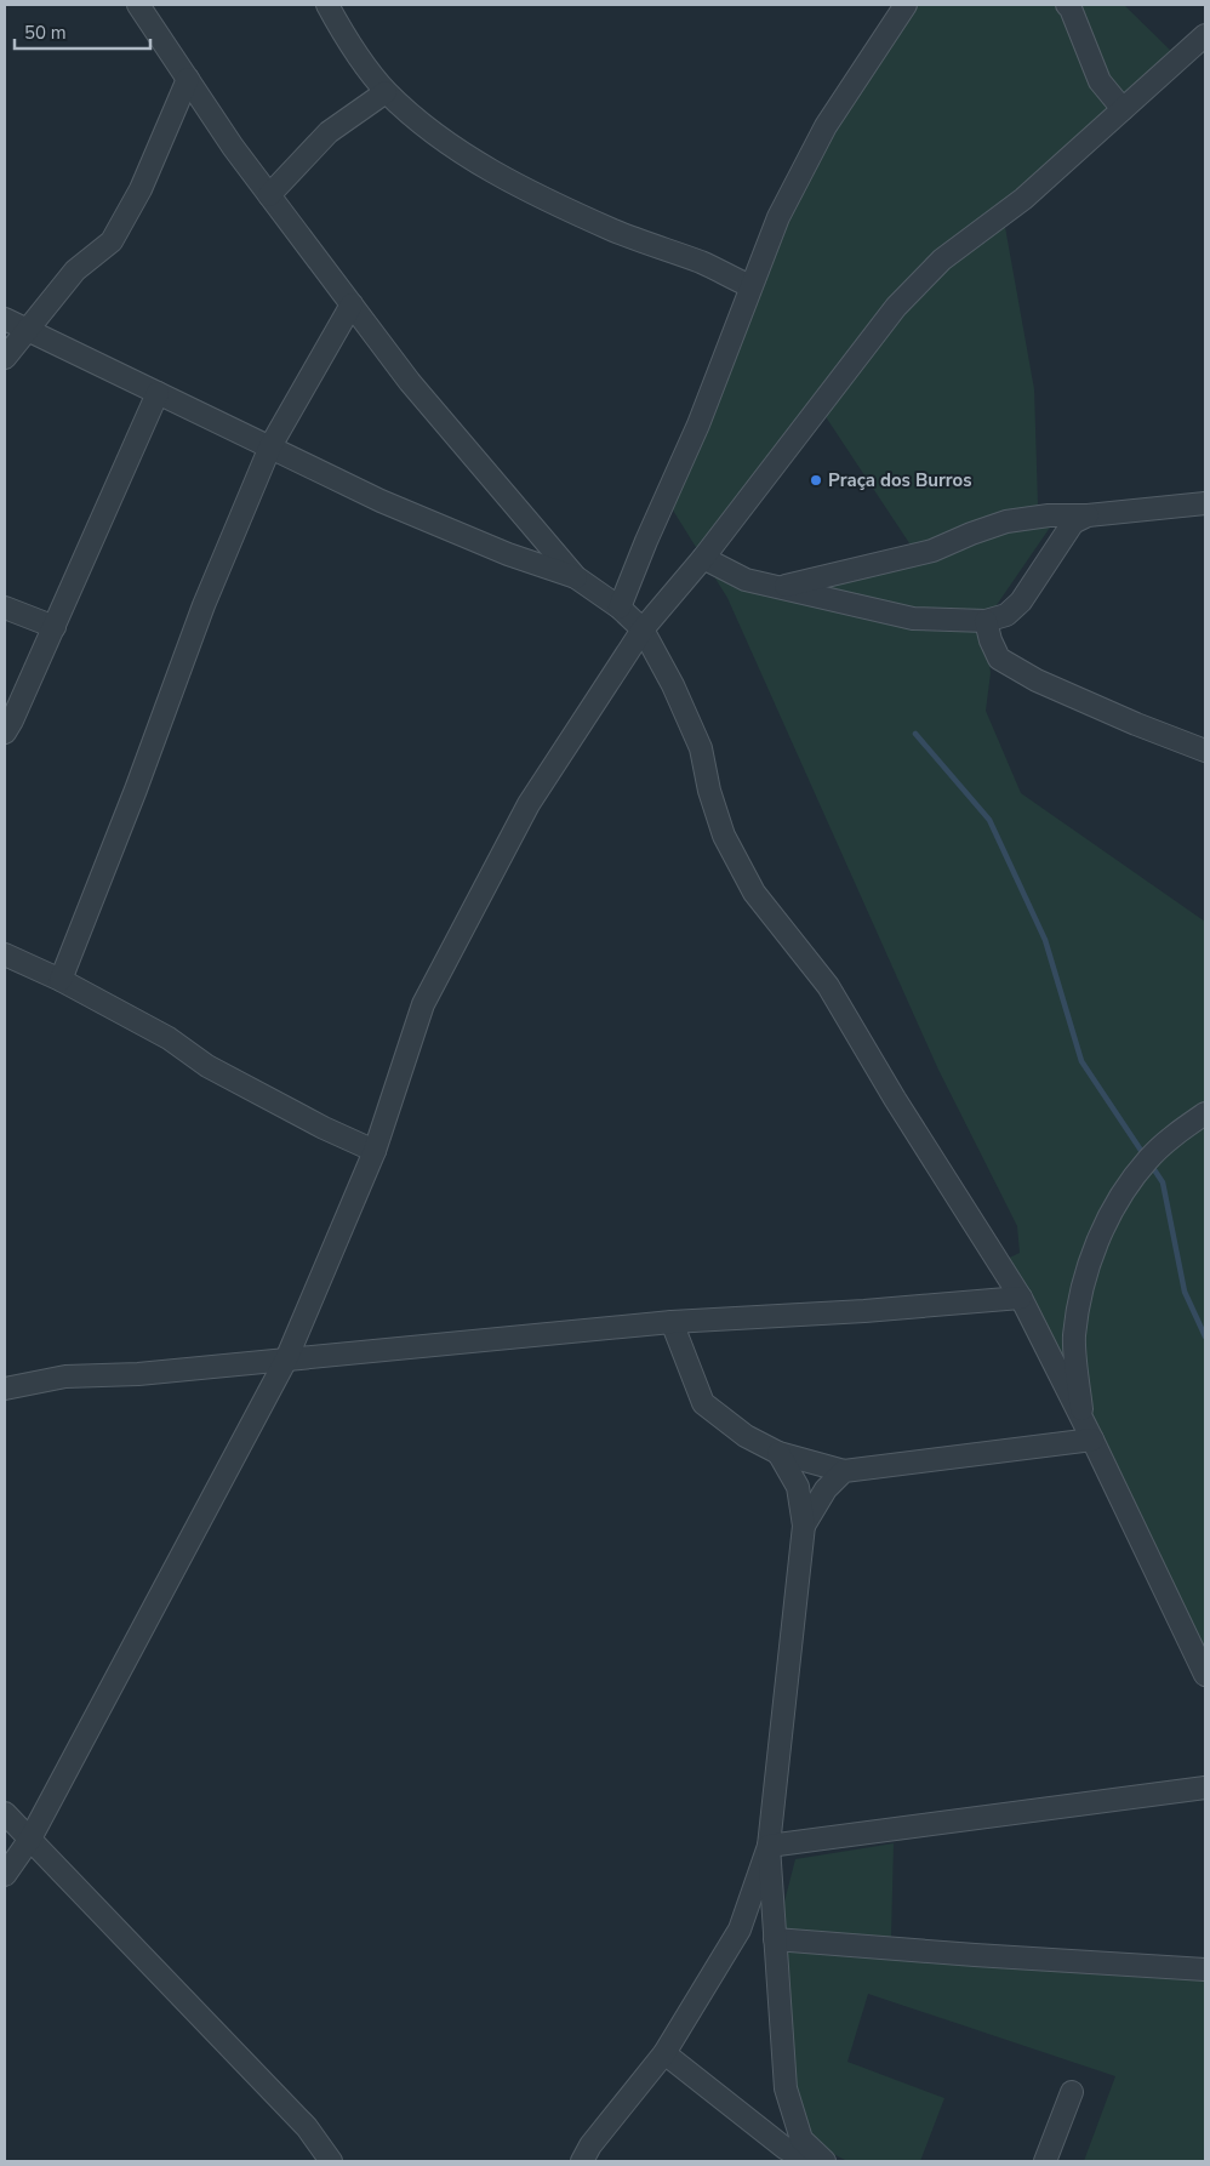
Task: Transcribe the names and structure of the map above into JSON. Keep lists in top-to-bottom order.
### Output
{
  "places": ["Praça dos Burros"],
  "scale_bar": "50 m"
}
